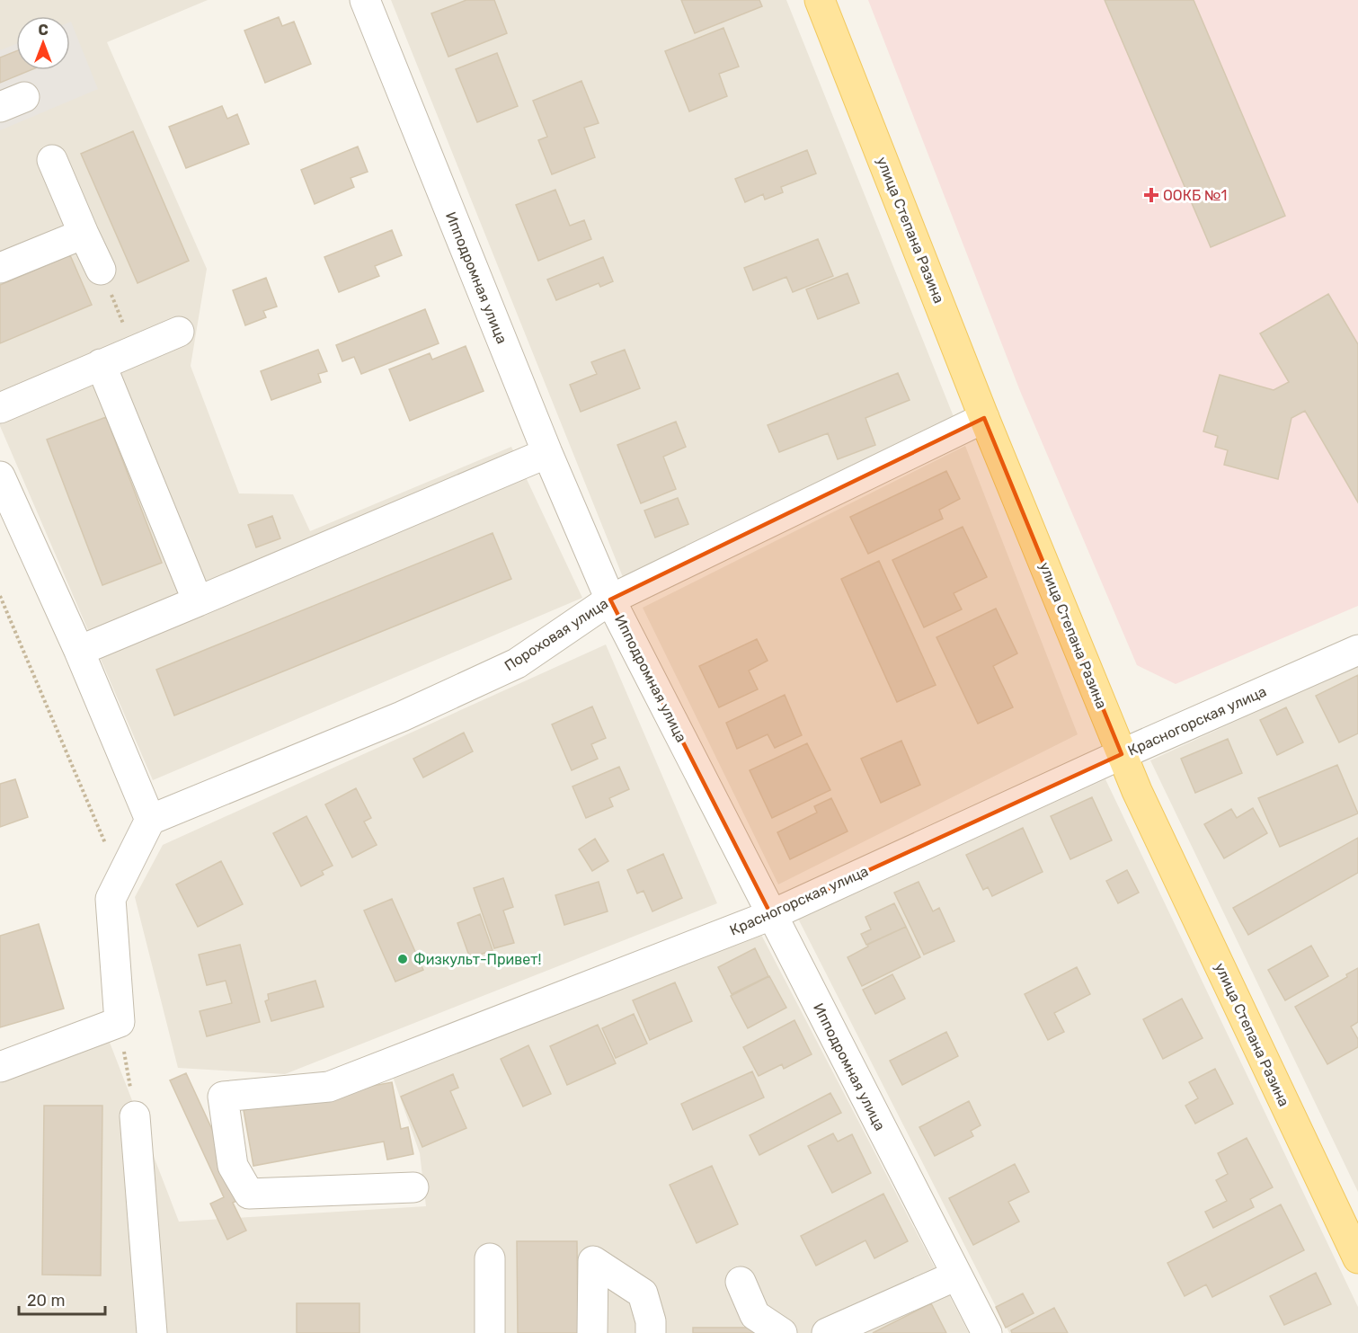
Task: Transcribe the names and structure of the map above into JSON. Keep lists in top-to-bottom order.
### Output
{
  "streets": {
    "main road": ["улица Степана Разина"],
    "street": ["Ипподромная улица", "Пороховая улица", "Красногорская улица"]
  },
  "crossings": [
    ["улица Степана Разина", "Пороховая улица"],
    ["улица Степана Разина", "Красногорская улица"],
    ["Ипподромная улица", "Пороховая улица"],
    ["Ипподромная улица", "Красногорская улица"]
  ],
  "places": {
    "health": ["ООКБ №1"],
    "other": ["Физкульт-Привет!"]
  },
  "scale_bar": "20 m",
  "north": "top"
}
